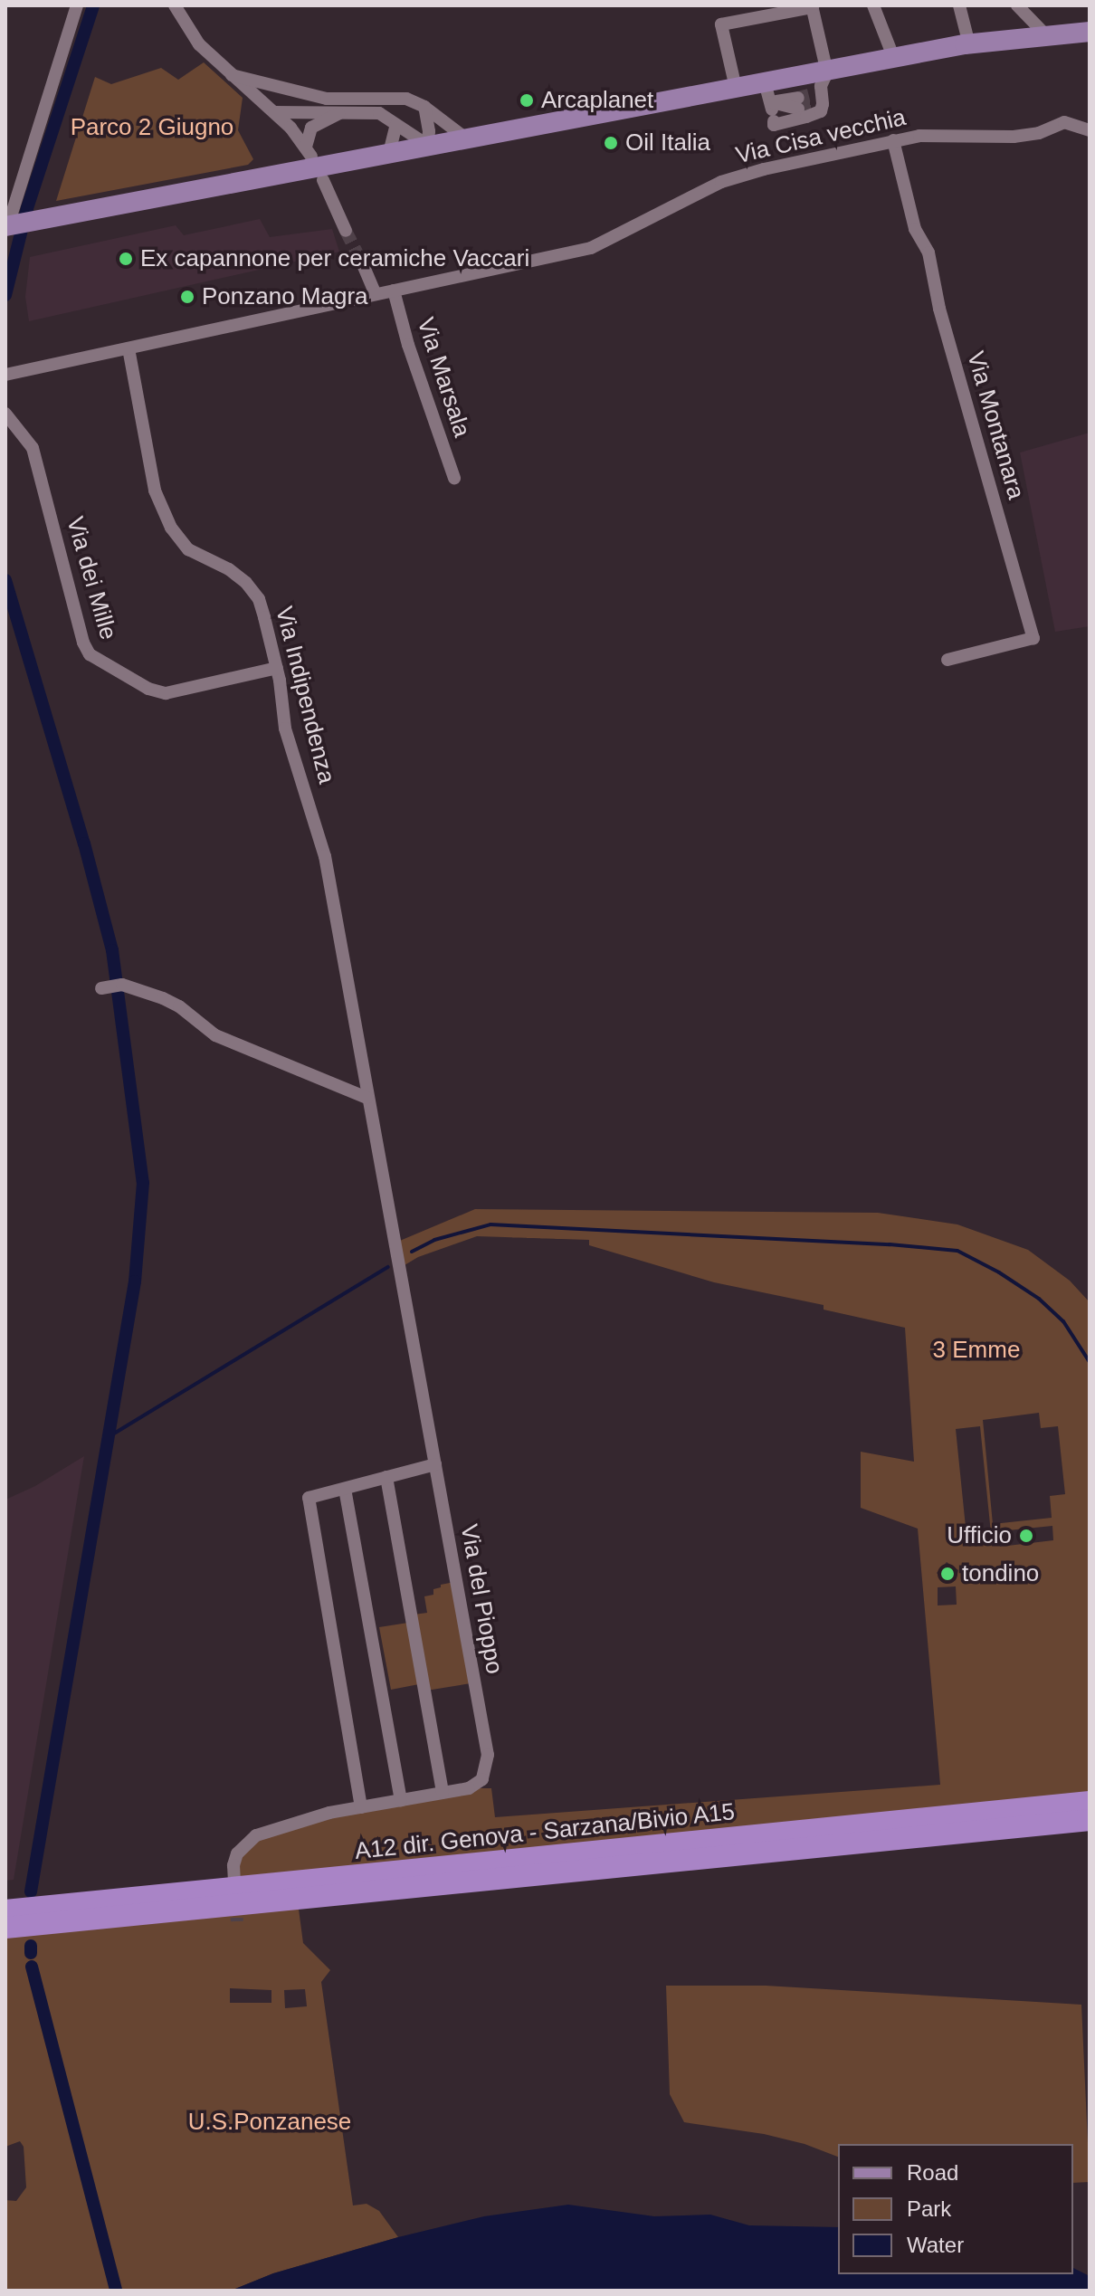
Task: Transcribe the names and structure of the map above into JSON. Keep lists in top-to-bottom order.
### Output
{
  "streets": {
    "highway": ["A12 dir. Genova - Sarzana/Bivio A15"],
    "street": [
      "Via Cisa vecchia",
      "Via Marsala",
      "Via Montanara",
      "Via dei Mille",
      "Via Indipendenza",
      "Via del Pioppo"
    ]
  },
  "crossings": [
    ["Via Cisa vecchia", "Via Marsala"],
    ["Via Cisa vecchia", "Via Montanara"],
    ["Via Cisa vecchia", "Via Indipendenza"],
    ["Via dei Mille", "Via Indipendenza"],
    ["Via Indipendenza", "Via del Pioppo"]
  ],
  "parks": ["Parco 2 Giugno", "3 Emme", "U.S.Ponzanese"],
  "places": [
    "Arcaplanet",
    "Oil Italia",
    "Ex capannone per ceramiche Vaccari",
    "Ponzano Magra",
    "Ufficio",
    "tondino"
  ],
  "legend": ["Road", "Park", "Water"]
}
